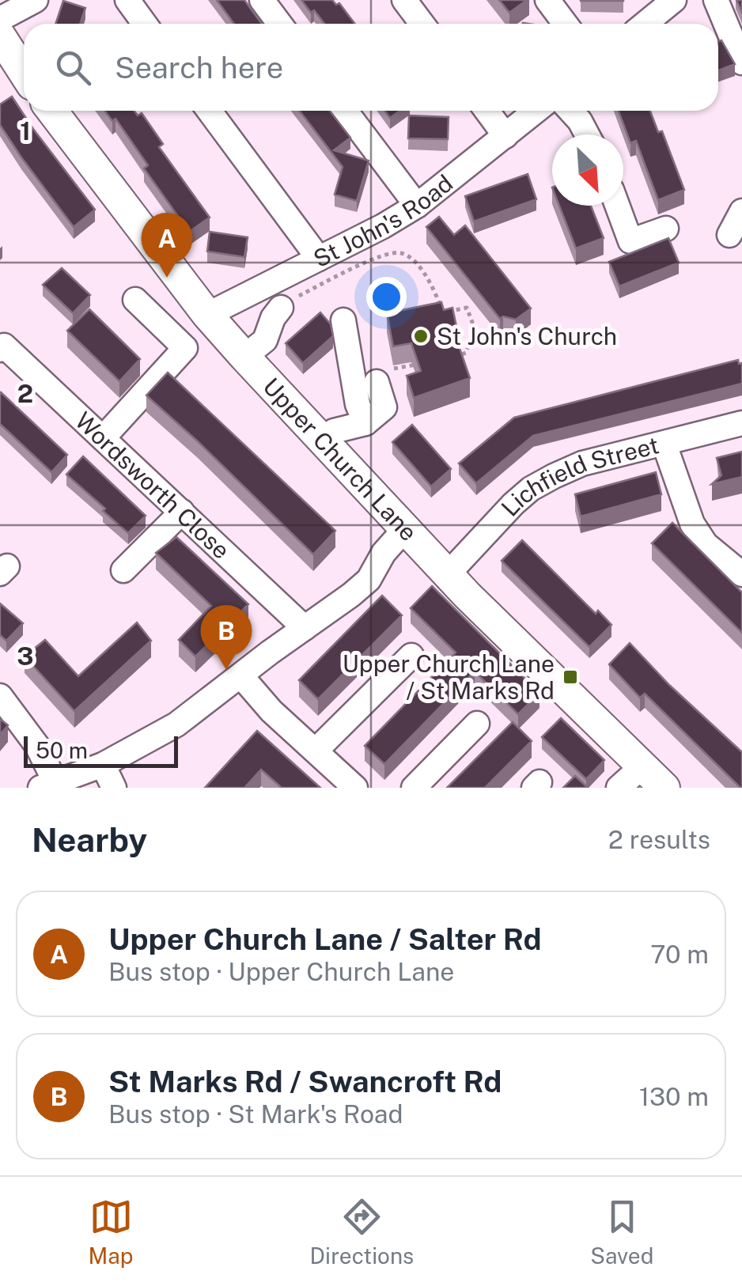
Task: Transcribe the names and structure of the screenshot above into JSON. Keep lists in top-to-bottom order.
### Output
{
  "streets": {
    "main road": ["Upper Church Lane"],
    "street": ["St John's Road", "Lichfield Street", "Wordsworth Close"]
  },
  "crossings": [
    ["St John's Road", "Upper Church Lane"],
    ["Upper Church Lane", "Lichfield Street"]
  ],
  "places": {
    "other": ["St John's Church"],
    "transit": ["Upper Church Lane / St Marks Rd"]
  },
  "scale_bar": "50 m",
  "north": "bottom right",
  "page": {
    "search": "Search here",
    "pins": ["A", "B"],
    "scale": "50 m",
    "heading": ["Nearby", "2 results"],
    "list": [
      {
        "mark": "A",
        "name": "Upper Church Lane / Salter Rd",
        "note": "Bus stop · Upper Church Lane",
        "value": "70 m"
      },
      {
        "mark": "B",
        "name": "St Marks Rd / Swancroft Rd",
        "note": "Bus stop · St Mark's Road",
        "value": "130 m"
      }
    ],
    "nav": ["Map", "Directions", "Saved"]
  },
  "grid": {
    "rows": ["1", "2", "3"]
  }
}
